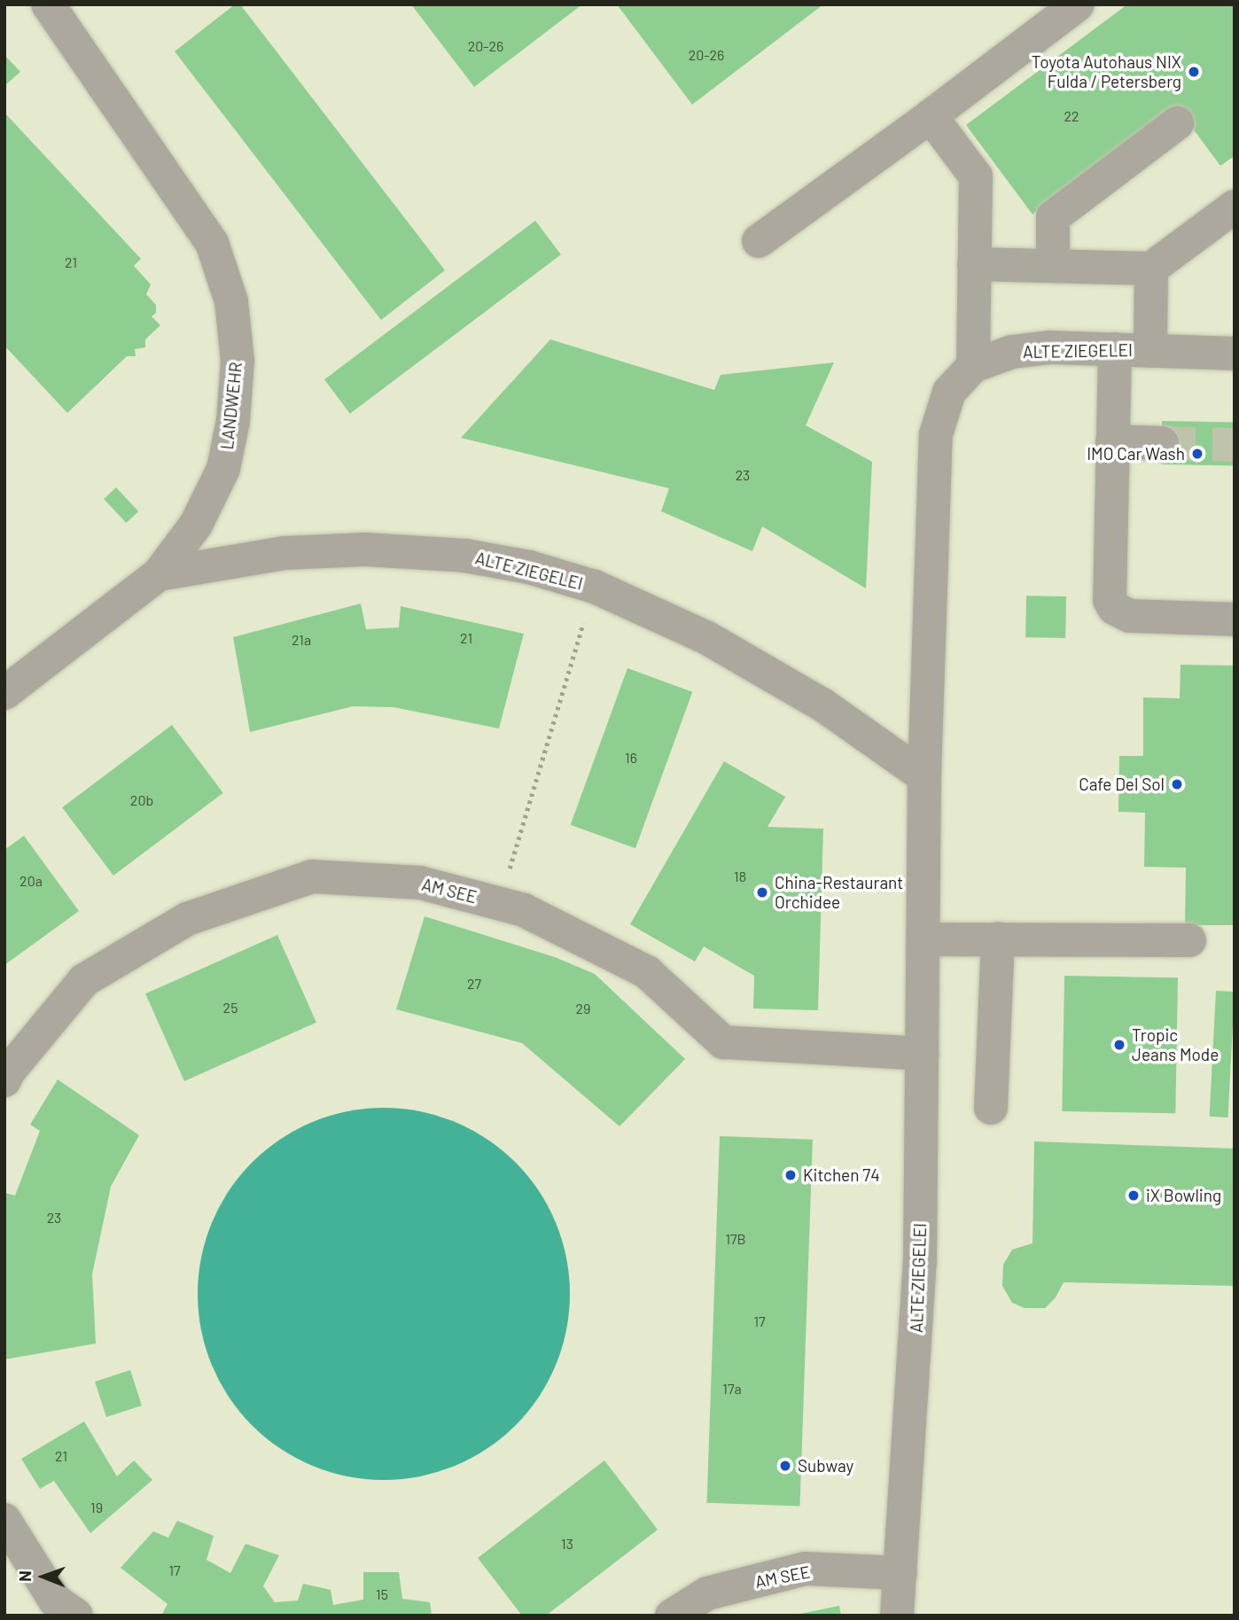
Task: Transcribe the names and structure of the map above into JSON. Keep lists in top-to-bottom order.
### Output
{
  "streets": {
    "street": ["ALTE ZIEGELEI", "LANDWEHR", "AM SEE"]
  },
  "crossings": [
    ["ALTE ZIEGELEI", "LANDWEHR"],
    ["ALTE ZIEGELEI", "AM SEE"]
  ],
  "places": [
    "Toyota Autohaus NIX Fulda / Petersberg",
    "IMO Car Wash",
    "Cafe Del Sol",
    "China-Restaurant Orchidee",
    "Tropic Jeans Mode",
    "Kitchen 74",
    "iX Bowling",
    "Subway"
  ],
  "house_numbers": [
    "20-26",
    "20-26",
    "22",
    "21",
    "23",
    "21",
    "21a",
    "16",
    "20b",
    "18",
    "20a",
    "27",
    "25",
    "29",
    "23",
    "17B",
    "17",
    "17a",
    "21",
    "19",
    "13",
    "17",
    "15"
  ],
  "north": "left"
}
